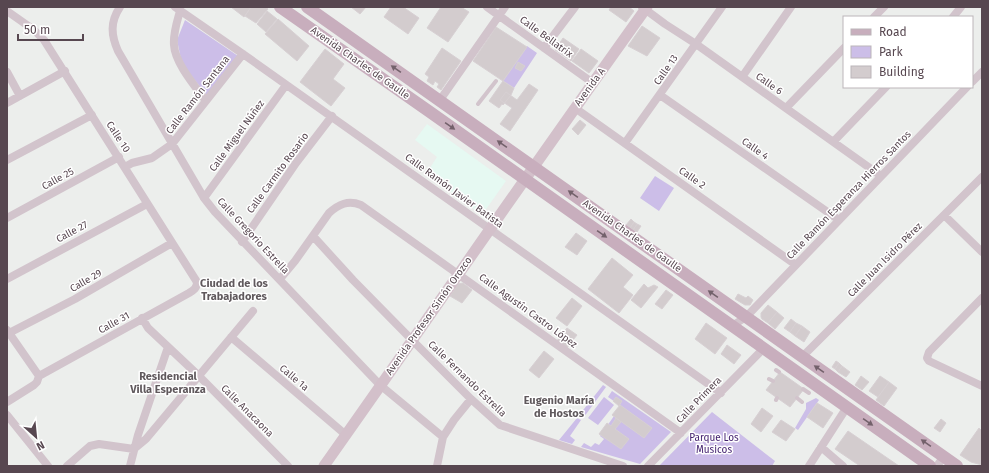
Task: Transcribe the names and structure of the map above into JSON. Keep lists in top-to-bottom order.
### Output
{
  "streets": {
    "main road": ["Avenida Charles de Gaulle", "Avenida A", "Avenida Profesor Simón Orozco"],
    "street": [
      "Calle Bellatrix",
      "Calle 13",
      "Calle 6",
      "Calle Ramón Santana",
      "Calle Miguel Núñez",
      "Calle 10",
      "Calle 4",
      "Calle Carmito Rosario",
      "Calle 2",
      "Calle 25",
      "Calle Ramón Javier Batista",
      "Calle Ramón Esperanza Hierros Santos",
      "Calle 27",
      "Calle Gregorio Estrella",
      "Calle Juan Isidro Pérez",
      "Calle 29",
      "Calle Agustín Castro López",
      "Calle 31",
      "Calle 1a",
      "Calle Fernando Estrella",
      "Calle Primera",
      "Calle Anacaona"
    ]
  },
  "crossings": [
    ["Calle Bellatrix", "Avenida A"],
    ["Avenida Charles de Gaulle", "Avenida A"],
    ["Avenida Charles de Gaulle", "Calle Ramón Esperanza Hierros Santos"],
    ["Avenida Charles de Gaulle", "Calle Juan Isidro Pérez"],
    ["Avenida Charles de Gaulle", "Avenida Profesor Simón Orozco"],
    ["Avenida Charles de Gaulle", "Calle Primera"],
    ["Calle 13", "Calle 6"],
    ["Calle 13", "Calle 4"],
    ["Calle 13", "Calle 2"],
    ["Calle 6", "Avenida A"],
    ["Calle 6", "Calle Ramón Esperanza Hierros Santos"],
    ["Avenida A", "Calle 2"],
    ["Avenida A", "Avenida Profesor Simón Orozco"],
    ["Calle Ramón Santana", "Calle 10"],
    ["Calle Ramón Santana", "Calle Ramón Javier Batista"],
    ["Calle Ramón Santana", "Calle Gregorio Estrella"],
    ["Calle Miguel Núñez", "Calle Ramón Javier Batista"],
    ["Calle Miguel Núñez", "Calle Gregorio Estrella"],
    ["Calle 10", "Calle 25"],
    ["Calle 10", "Calle 27"],
    ["Calle 10", "Calle 29"],
    ["Calle 10", "Calle 31"],
    ["Calle 4", "Calle Ramón Esperanza Hierros Santos"],
    ["Calle Carmito Rosario", "Calle Ramón Javier Batista"],
    ["Calle Carmito Rosario", "Calle Gregorio Estrella"],
    ["Calle 2", "Calle Ramón Esperanza Hierros Santos"],
    ["Calle Ramón Javier Batista", "Avenida Profesor Simón Orozco"],
    ["Calle Ramón Javier Batista", "Calle Primera"],
    ["Calle Gregorio Estrella", "Calle Agustín Castro López"],
    ["Calle Gregorio Estrella", "Avenida Profesor Simón Orozco"],
    ["Calle Agustín Castro López", "Avenida Profesor Simón Orozco"],
    ["Calle Agustín Castro López", "Calle Fernando Estrella"],
    ["Calle Agustín Castro López", "Calle Primera"],
    ["Avenida Profesor Simón Orozco", "Calle 1a"],
    ["Avenida Profesor Simón Orozco", "Calle Fernando Estrella"],
    ["Calle 31", "Calle Anacaona"]
  ],
  "districts": ["Ciudad de los Trabajadores", "Residencial Villa Esperanza", "Eugenio María de Hostos"],
  "parks": ["Parque Los Musicos"],
  "legend": ["Road", "Park", "Building"],
  "scale_bar": "50 m",
  "north": "bottom right"
}
